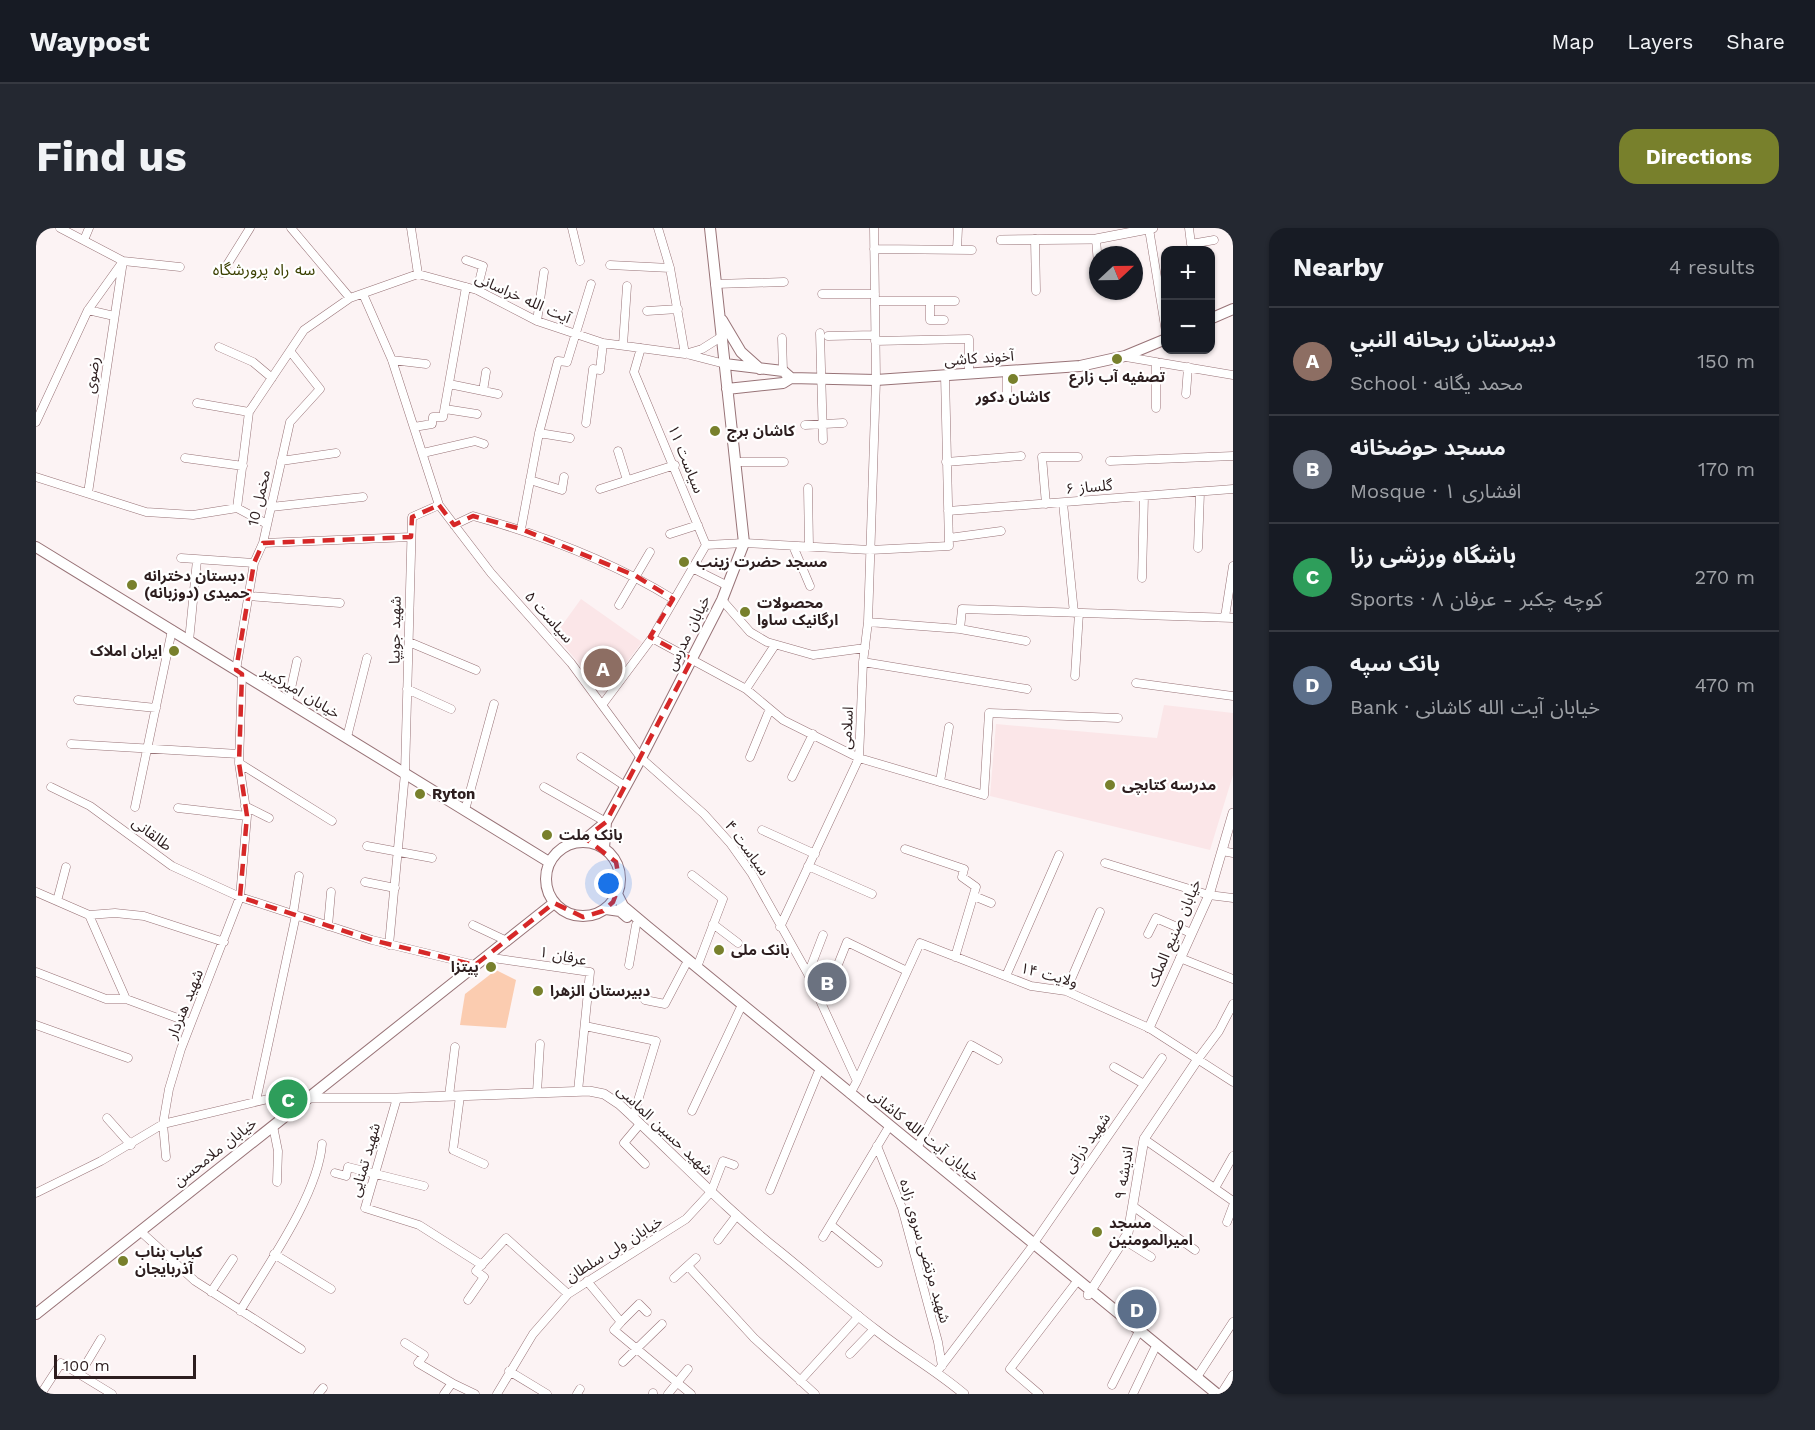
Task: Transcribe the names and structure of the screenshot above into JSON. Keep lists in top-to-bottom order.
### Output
{
  "streets": {
    "main road": [
      "آخوند کاشی",
      "خیابان مدرس",
      "خیابان امیرکبیر",
      "خیابان آیت الله کاشانی",
      "خیابان ملامحسن"
    ],
    "street": [
      "آیت الله خراسانی",
      "رضوی",
      "سیاست ۱۱",
      "گلساز ۶",
      "مخمل 10",
      "سیاست ۵",
      "شهید جویپا",
      "اسلامی",
      "طالقانی",
      "سیاست ۴",
      "خیابان صنیع الملک",
      "عرفان ۱",
      "ولایت ۱۴",
      "شهید هنردار",
      "شهید حسین الماسی",
      "شهید ذراتی",
      "شهید تمنایی",
      "اندیشه ۹",
      "خیابان ولی سلطان",
      "شهید مرتضی سروی زاده"
    ]
  },
  "crossings": [
    ["آیت الله خراسانی", "آخوند کاشی"],
    ["آیت الله خراسانی", "سیاست ۱۱"],
    ["آیت الله خراسانی", "خیابان مدرس"],
    ["آخوند کاشی", "خیابان مدرس"],
    ["آخوند کاشی", "اسلامی"],
    ["مخمل 10", "خیابان امیرکبیر"],
    ["مخمل 10", "شهید هنردار"],
    ["سیاست ۵", "شهید جویپا"],
    ["سیاست ۵", "خیابان مدرس"],
    ["سیاست ۵", "سیاست ۴"],
    ["شهید جویپا", "خیابان امیرکبیر"],
    ["شهید جویپا", "طالقانی"],
    ["خیابان مدرس", "سیاست ۴"],
    ["خیابان امیرکبیر", "خیابان آیت الله کاشانی"],
    ["خیابان امیرکبیر", "خیابان ملامحسن"],
    ["اسلامی", "سیاست ۴"],
    ["طالقانی", "شهید هنردار"],
    ["طالقانی", "خیابان ملامحسن"],
    ["خیابان صنیع الملک", "ولایت ۱۴"],
    ["عرفان ۱", "شهید حسین الماسی"],
    ["عرفان ۱", "خیابان ملامحسن"],
    ["ولایت ۱۴", "اندیشه ۹"],
    ["شهید حسین الماسی", "شهید ذراتی"],
    ["شهید حسین الماسی", "خیابان ملامحسن"],
    ["شهید حسین الماسی", "شهید تمنایی"],
    ["شهید حسین الماسی", "خیابان ولی سلطان"],
    ["شهید حسین الماسی", "شهید مرتضی سروی زاده"],
    ["خیابان آیت الله کاشانی", "شهید ذراتی"],
    ["خیابان آیت الله کاشانی", "خیابان ملامحسن"],
    ["خیابان آیت الله کاشانی", "اندیشه ۹"],
    ["شهید ذراتی", "شهید مرتضی سروی زاده"]
  ],
  "districts": ["سه راه پرورشگاه"],
  "places": [
    "تصفیه آب زارع",
    "کاشان دکور",
    "کاشان برج",
    "مسجد حضرت زینب",
    "دبستان دخترانه حمیدی (دوزبانه)",
    "محصولات ارگانیک ساوا",
    "ایران املاک",
    "مدرسه کتابچی",
    "Ryton",
    "بانک ملت",
    "بانک ملی",
    "پیتزا",
    "دبیرستان الزهرا",
    "مسجد امیرالمومنین",
    "کباب بناب آذربایجان"
  ],
  "scale_bar": "100 m",
  "north": "right",
  "page": {
    "header": "Waypost",
    "nav": ["Map", "Layers", "Share"],
    "buttons": "Directions",
    "title": "Find us",
    "heading": ["Nearby", "4 results"],
    "map_buttons": ["+", "−"],
    "list": [
      {
        "mark": "A",
        "name": "دبيرستان ريحانه النبي",
        "note": "School · محمد یگانه",
        "value": "150 m"
      },
      {
        "mark": "B",
        "name": "مسجد حوضخانه",
        "note": "Mosque · افشاری ۱",
        "value": "170 m"
      },
      {
        "mark": "C",
        "name": "باشگاه ورزشی رزا",
        "note": "Sports · کوچه چکبر - عرفان ۸",
        "value": "270 m"
      },
      {
        "mark": "D",
        "name": "بانک سپه",
        "note": "Bank · خیابان آیت الله کاشانی",
        "value": "470 m"
      }
    ],
    "pins": [
      "A",
      "B",
      "C",
      "D"
    ],
    "scale": "100 m"
  }
}
